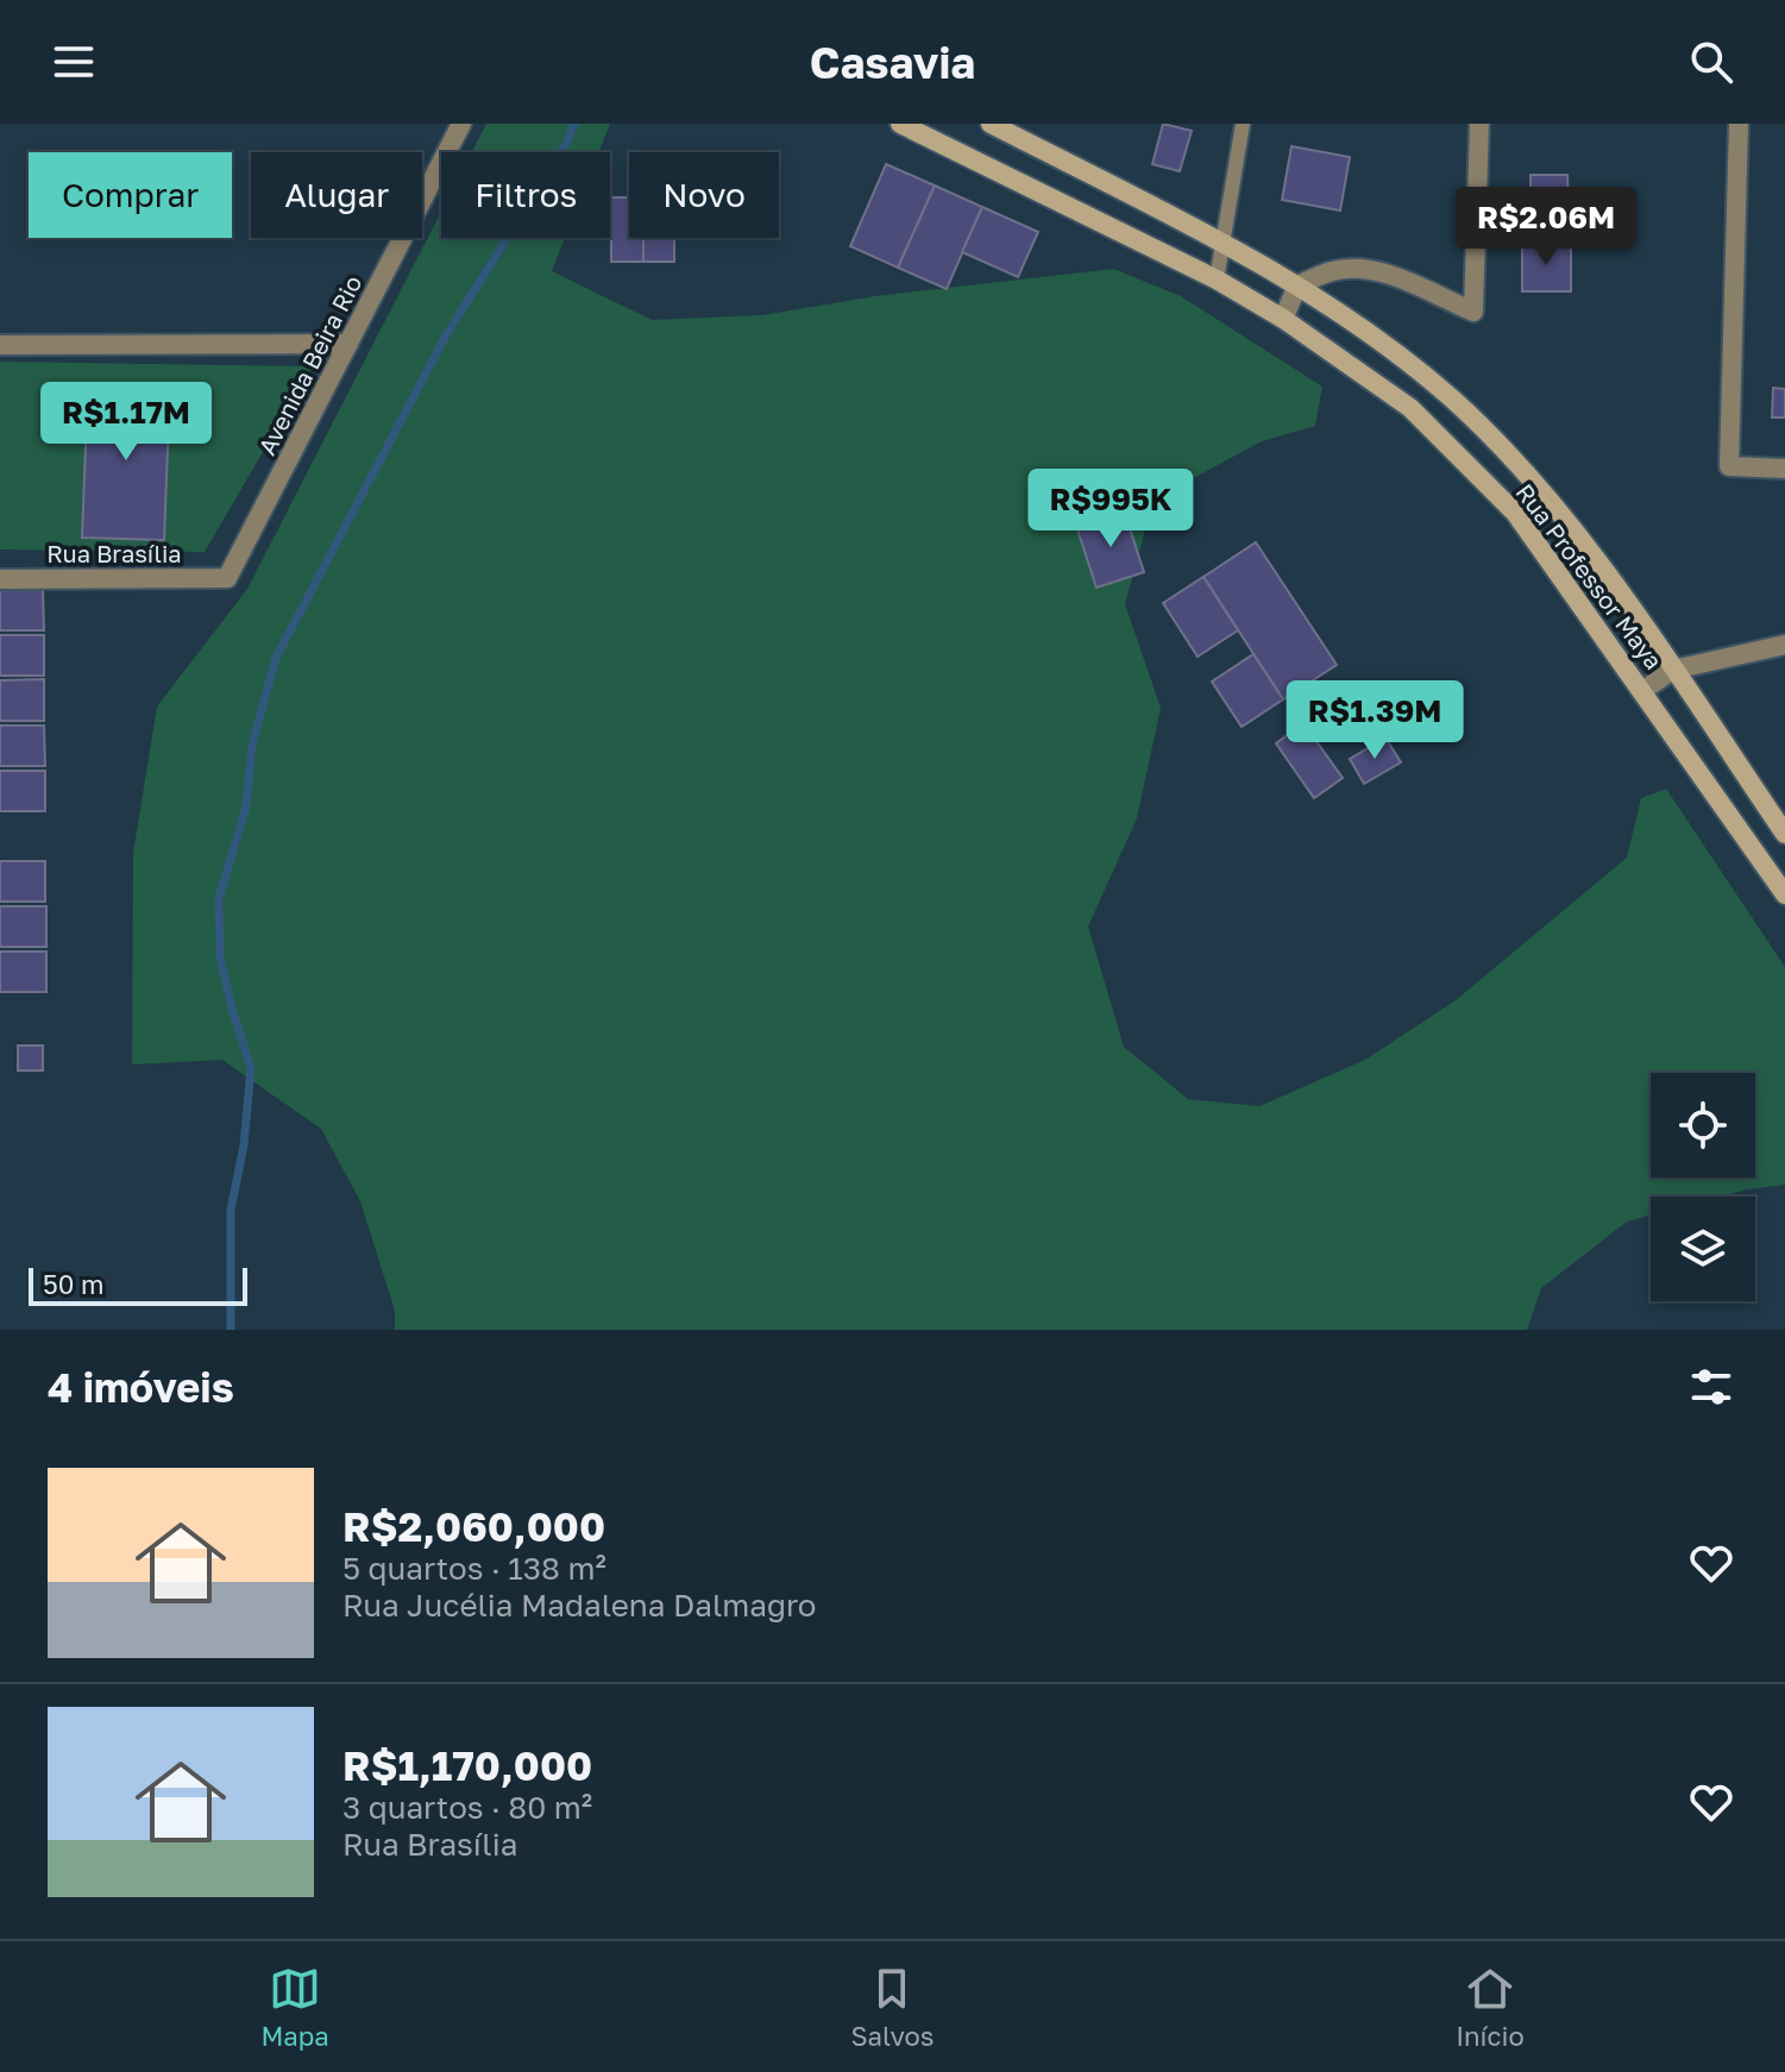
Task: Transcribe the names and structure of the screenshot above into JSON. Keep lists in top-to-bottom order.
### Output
{
  "streets": {
    "main road": ["Rua Professor Maya"],
    "street": ["Avenida Beira Rio", "Rua Brasília"]
  },
  "crossings": [
    ["Avenida Beira Rio", "Rua Brasília"]
  ],
  "scale_bar": "50 m",
  "page": {
    "header": "Casavia",
    "chip": [
      "Comprar",
      "Alugar",
      "Filtros",
      "Novo"
    ],
    "price": [
      "R$2.06M",
      "R$1.17M",
      "R$995K",
      "R$1.39M"
    ],
    "scale": "50 m",
    "heading": "4 imóveis",
    "list": [
      {
        "name": "R$2,060,000",
        "note": "5 quartos · 138 m² · Rua Jucélia Madalena Dalmagro"
      },
      {
        "name": "R$1,170,000",
        "note": "3 quartos · 80 m² · Rua Brasília"
      }
    ],
    "tabs": ["Mapa", "Salvos", "Início"]
  }
}
